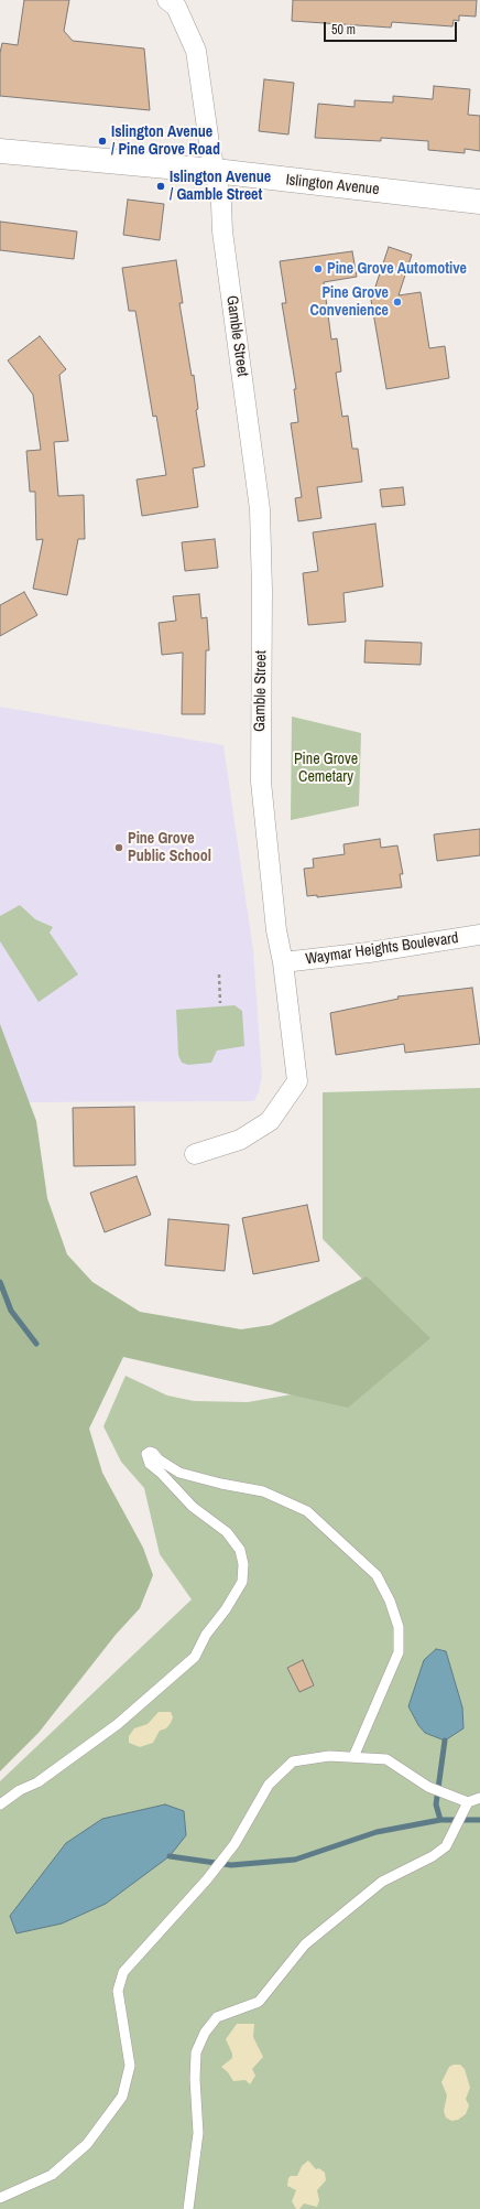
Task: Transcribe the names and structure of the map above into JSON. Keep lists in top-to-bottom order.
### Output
{
  "streets": {
    "main road": ["Islington Avenue"],
    "street": ["Gamble Street", "Waymar Heights Boulevard"]
  },
  "crossings": [
    ["Islington Avenue", "Gamble Street"],
    ["Gamble Street", "Waymar Heights Boulevard"]
  ],
  "parks": ["Pine Grove Cemetary"],
  "places": [
    "Islington Avenue / Pine Grove Road",
    "Islington Avenue / Gamble Street",
    "Pine Grove Automotive",
    "Pine Grove Convenience",
    "Pine Grove Public School"
  ],
  "scale_bar": "50 m"
}
